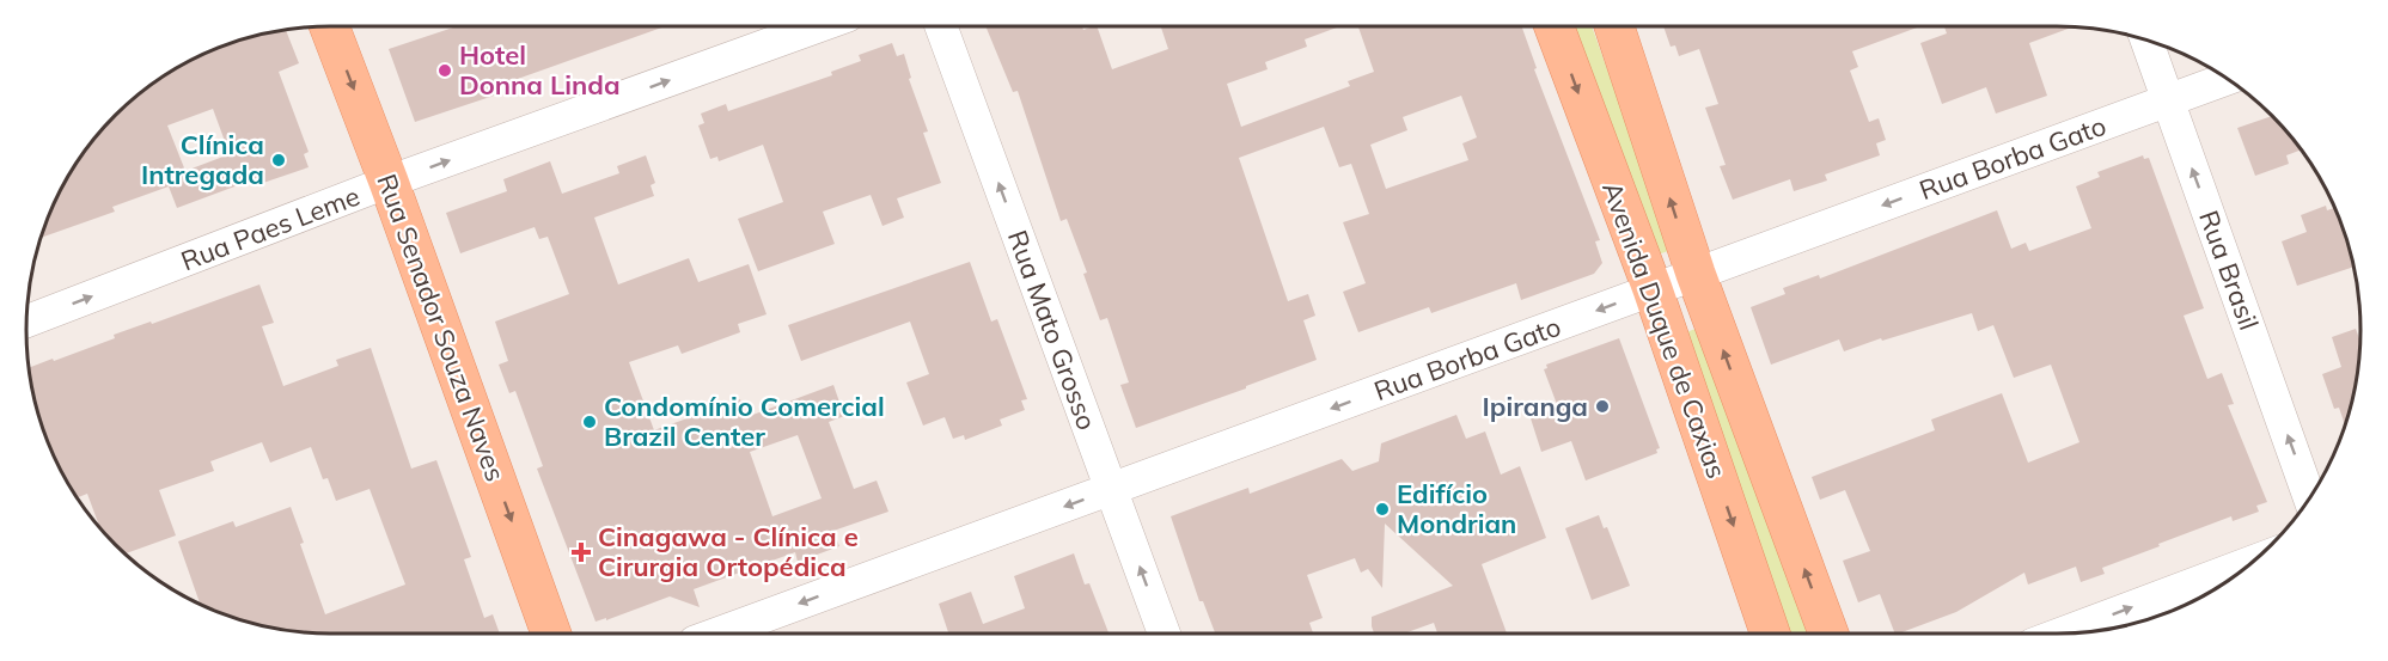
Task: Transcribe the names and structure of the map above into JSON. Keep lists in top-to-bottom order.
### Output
{
  "streets": {
    "main road": ["Rua Senador Souza Naves", "Avenida Duque de Caxias"],
    "street": [
      "Rua Borba Gato",
      "Rua Paes Leme",
      "Rua Brasil",
      "Rua Mato Grosso"
    ]
  },
  "crossings": [
    ["Rua Borba Gato", "Rua Brasil"],
    ["Rua Borba Gato", "Rua Mato Grosso"],
    ["Rua Borba Gato", "Avenida Duque de Caxias"],
    ["Rua Paes Leme", "Rua Senador Souza Naves"]
  ],
  "one_way": [
    "Rua Borba Gato",
    "Rua Paes Leme",
    "Rua Brasil",
    "Rua Senador Souza Naves",
    "Rua Mato Grosso"
  ],
  "places": {
    "other": [
      "Hotel Donna Linda",
      "Clínica Intregada",
      "Ipiranga",
      "Condomínio Comercial Brazil Center",
      "Edifício Mondrian"
    ],
    "health": ["Cinagawa - Clínica e Cirurgia Ortopédica"]
  }
}
